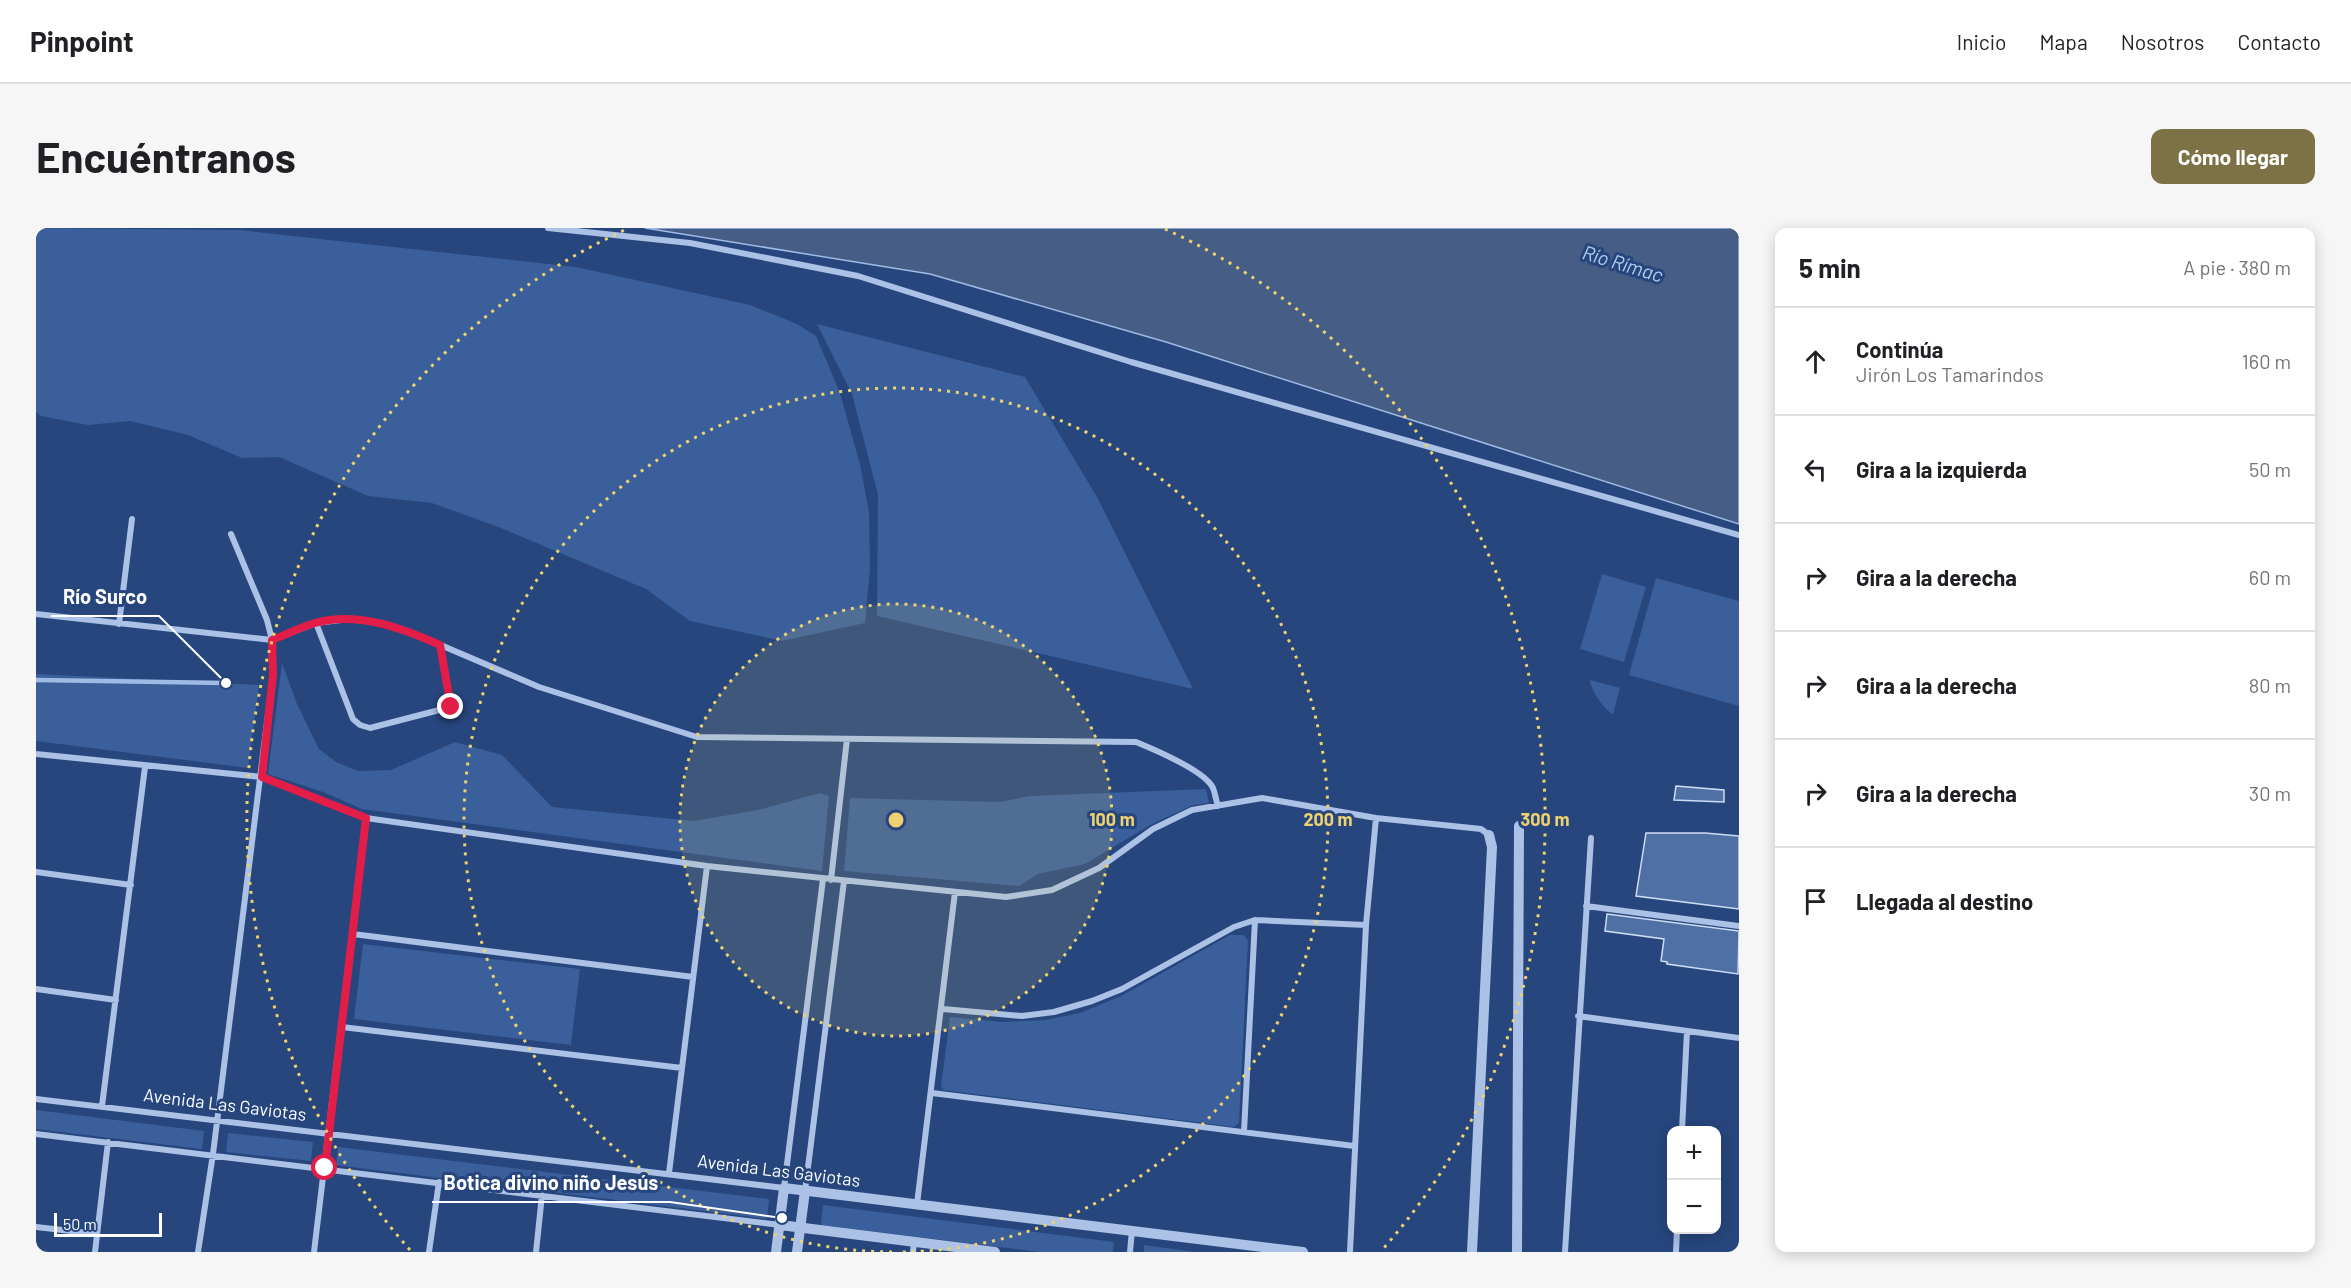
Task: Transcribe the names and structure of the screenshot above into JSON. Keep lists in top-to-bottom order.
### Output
{
  "streets": {
    "street": ["Avenida Las Gaviotas"]
  },
  "water": ["Río Rímac"],
  "places": ["Río Surco", "Botica divino niño Jesús"],
  "scale_bar": "50 m",
  "page": {
    "header": "Pinpoint",
    "nav": [
      "Inicio",
      "Mapa",
      "Nosotros",
      "Contacto"
    ],
    "buttons": "Cómo llegar",
    "title": "Encuéntranos",
    "heading": ["5 min", "A pie · 380 m"],
    "list": [
      ["Continúa", "Jirón Los Tamarindos", "160 m"],
      ["Gira a la izquierda", "50 m"],
      ["Gira a la derecha", "60 m"],
      ["Gira a la derecha", "80 m"],
      ["Gira a la derecha", "30 m"],
      "Llegada al destino"
    ],
    "map_buttons": ["+", "−"],
    "scale": "50 m"
  },
  "rings": ["100 m", "200 m", "300 m"]
}
